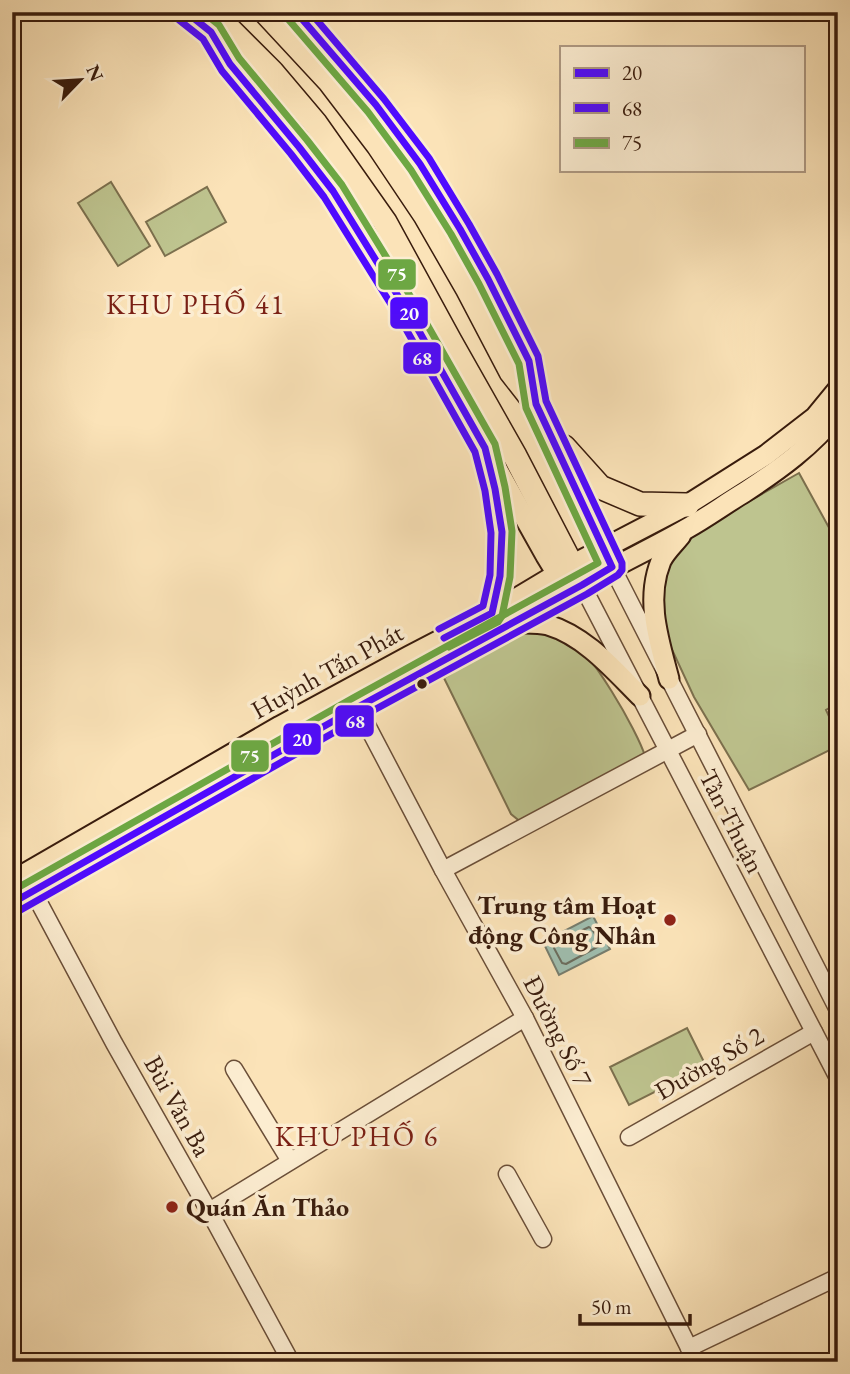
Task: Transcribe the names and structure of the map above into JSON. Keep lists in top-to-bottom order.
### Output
{
  "streets": {
    "main road": ["Huỳnh Tấn Phát"],
    "street": [
      "Tân Thuận",
      "Đường Số 7",
      "Đường Số 2",
      "Bùi Văn Ba"
    ]
  },
  "crossings": [
    ["Huỳnh Tấn Phát", "Tân Thuận"],
    ["Huỳnh Tấn Phát", "Đường Số 7"],
    ["Huỳnh Tấn Phát", "Bùi Văn Ba"],
    ["Tân Thuận", "Đường Số 2"]
  ],
  "districts": ["KHU PHỐ 41", "KHU PHỐ 6"],
  "places": ["Trung tâm Hoạt động Công Nhân", "Quán Ăn Thảo"],
  "lines": ["transit line 20", "transit line 68", "transit line 75"],
  "legend": ["20", "68", "75"],
  "scale_bar": "50 m",
  "north": "top right"
}
